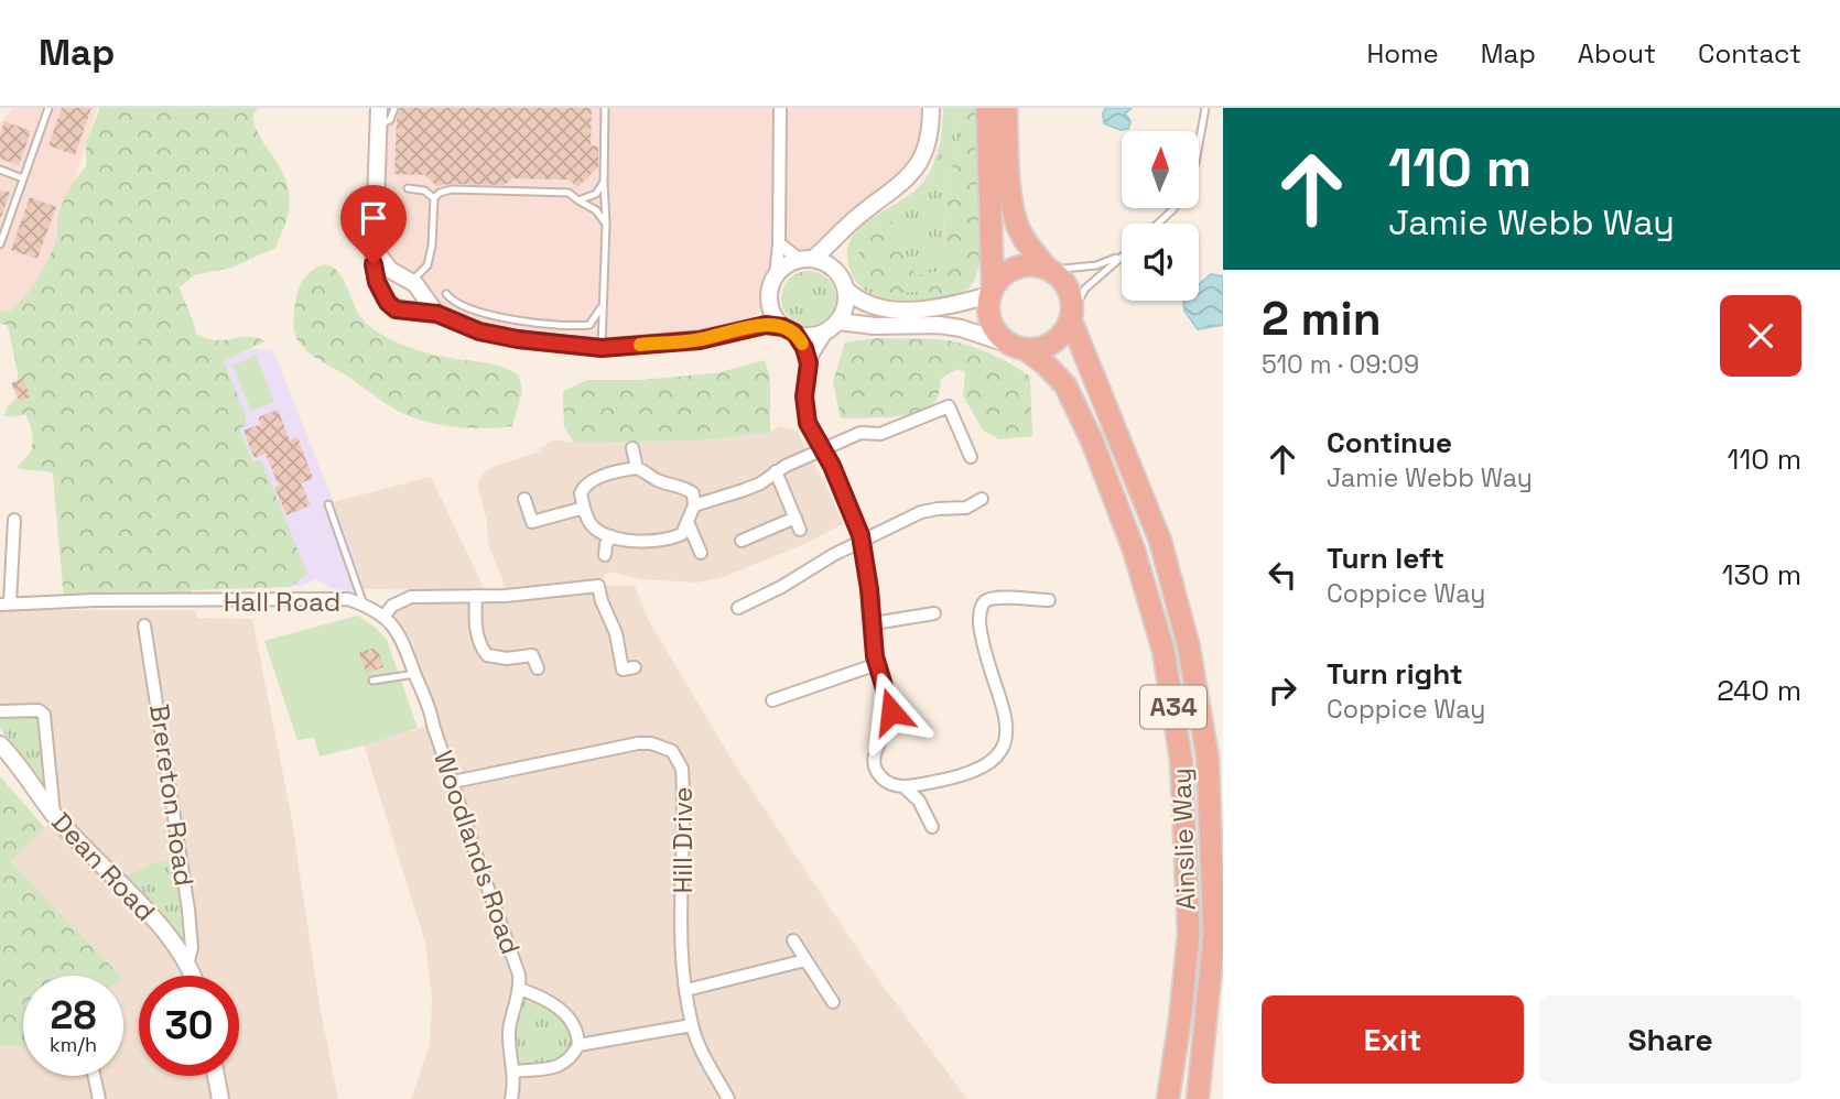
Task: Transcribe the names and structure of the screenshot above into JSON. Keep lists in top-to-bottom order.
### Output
{
  "streets": {
    "highway": ["A34", "Ainslie Way"],
    "street": [
      "Hall Road",
      "Brereton Road",
      "Hill Drive",
      "Woodlands Road",
      "Dean Road"
    ]
  },
  "crossings": [
    ["Hall Road", "Woodlands Road"],
    ["A34", "Ainslie Way"],
    ["Brereton Road", "Dean Road"],
    ["Hill Drive", "Woodlands Road"]
  ],
  "north": "top",
  "page": {
    "header": "Map",
    "nav": [
      "Home",
      "Map",
      "About",
      "Contact"
    ],
    "turn": ["110 m", "Jamie Webb Way"],
    "heading": ["2 min", "510 m · 09:09"],
    "list": [
      {
        "name": "Continue",
        "note": "Jamie Webb Way",
        "value": "110 m"
      },
      {
        "name": "Turn left",
        "note": "Coppice Way",
        "value": "130 m"
      },
      {
        "name": "Turn right",
        "note": "Coppice Way",
        "value": "240 m"
      }
    ],
    "speed": "28 km/h",
    "limit": "30",
    "buttons": ["Exit", "Share"]
  }
}
